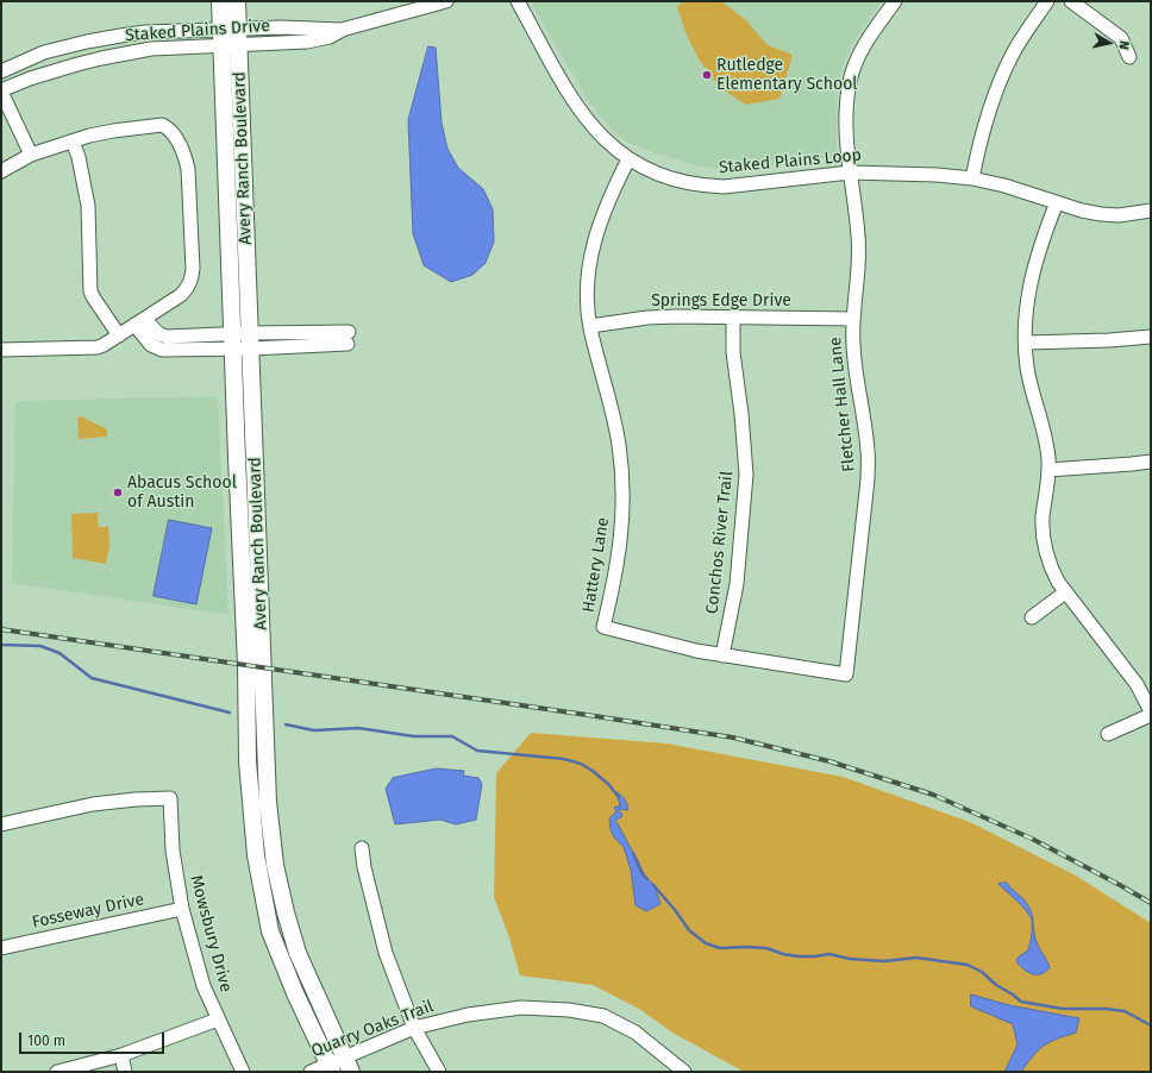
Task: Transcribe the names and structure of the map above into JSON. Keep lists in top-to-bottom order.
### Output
{
  "streets": {
    "main road": ["Avery Ranch Boulevard"],
    "street": [
      "Staked Plains Drive",
      "Staked Plains Loop",
      "Springs Edge Drive",
      "Fletcher Hall Lane",
      "Conchos River Trail",
      "Hattery Lane",
      "Fosseway Drive",
      "Mowsbury Drive",
      "Quarry Oaks Trail"
    ]
  },
  "crossings": [
    ["Staked Plains Drive", "Avery Ranch Boulevard"],
    ["Avery Ranch Boulevard", "Quarry Oaks Trail"],
    ["Staked Plains Loop", "Fletcher Hall Lane"],
    ["Staked Plains Loop", "Hattery Lane"],
    ["Springs Edge Drive", "Fletcher Hall Lane"],
    ["Springs Edge Drive", "Conchos River Trail"],
    ["Springs Edge Drive", "Hattery Lane"],
    ["Fletcher Hall Lane", "Hattery Lane"],
    ["Conchos River Trail", "Hattery Lane"],
    ["Fosseway Drive", "Mowsbury Drive"]
  ],
  "places": ["Rutledge Elementary School", "Abacus School of Austin"],
  "scale_bar": "100 m",
  "north": "right"
}
